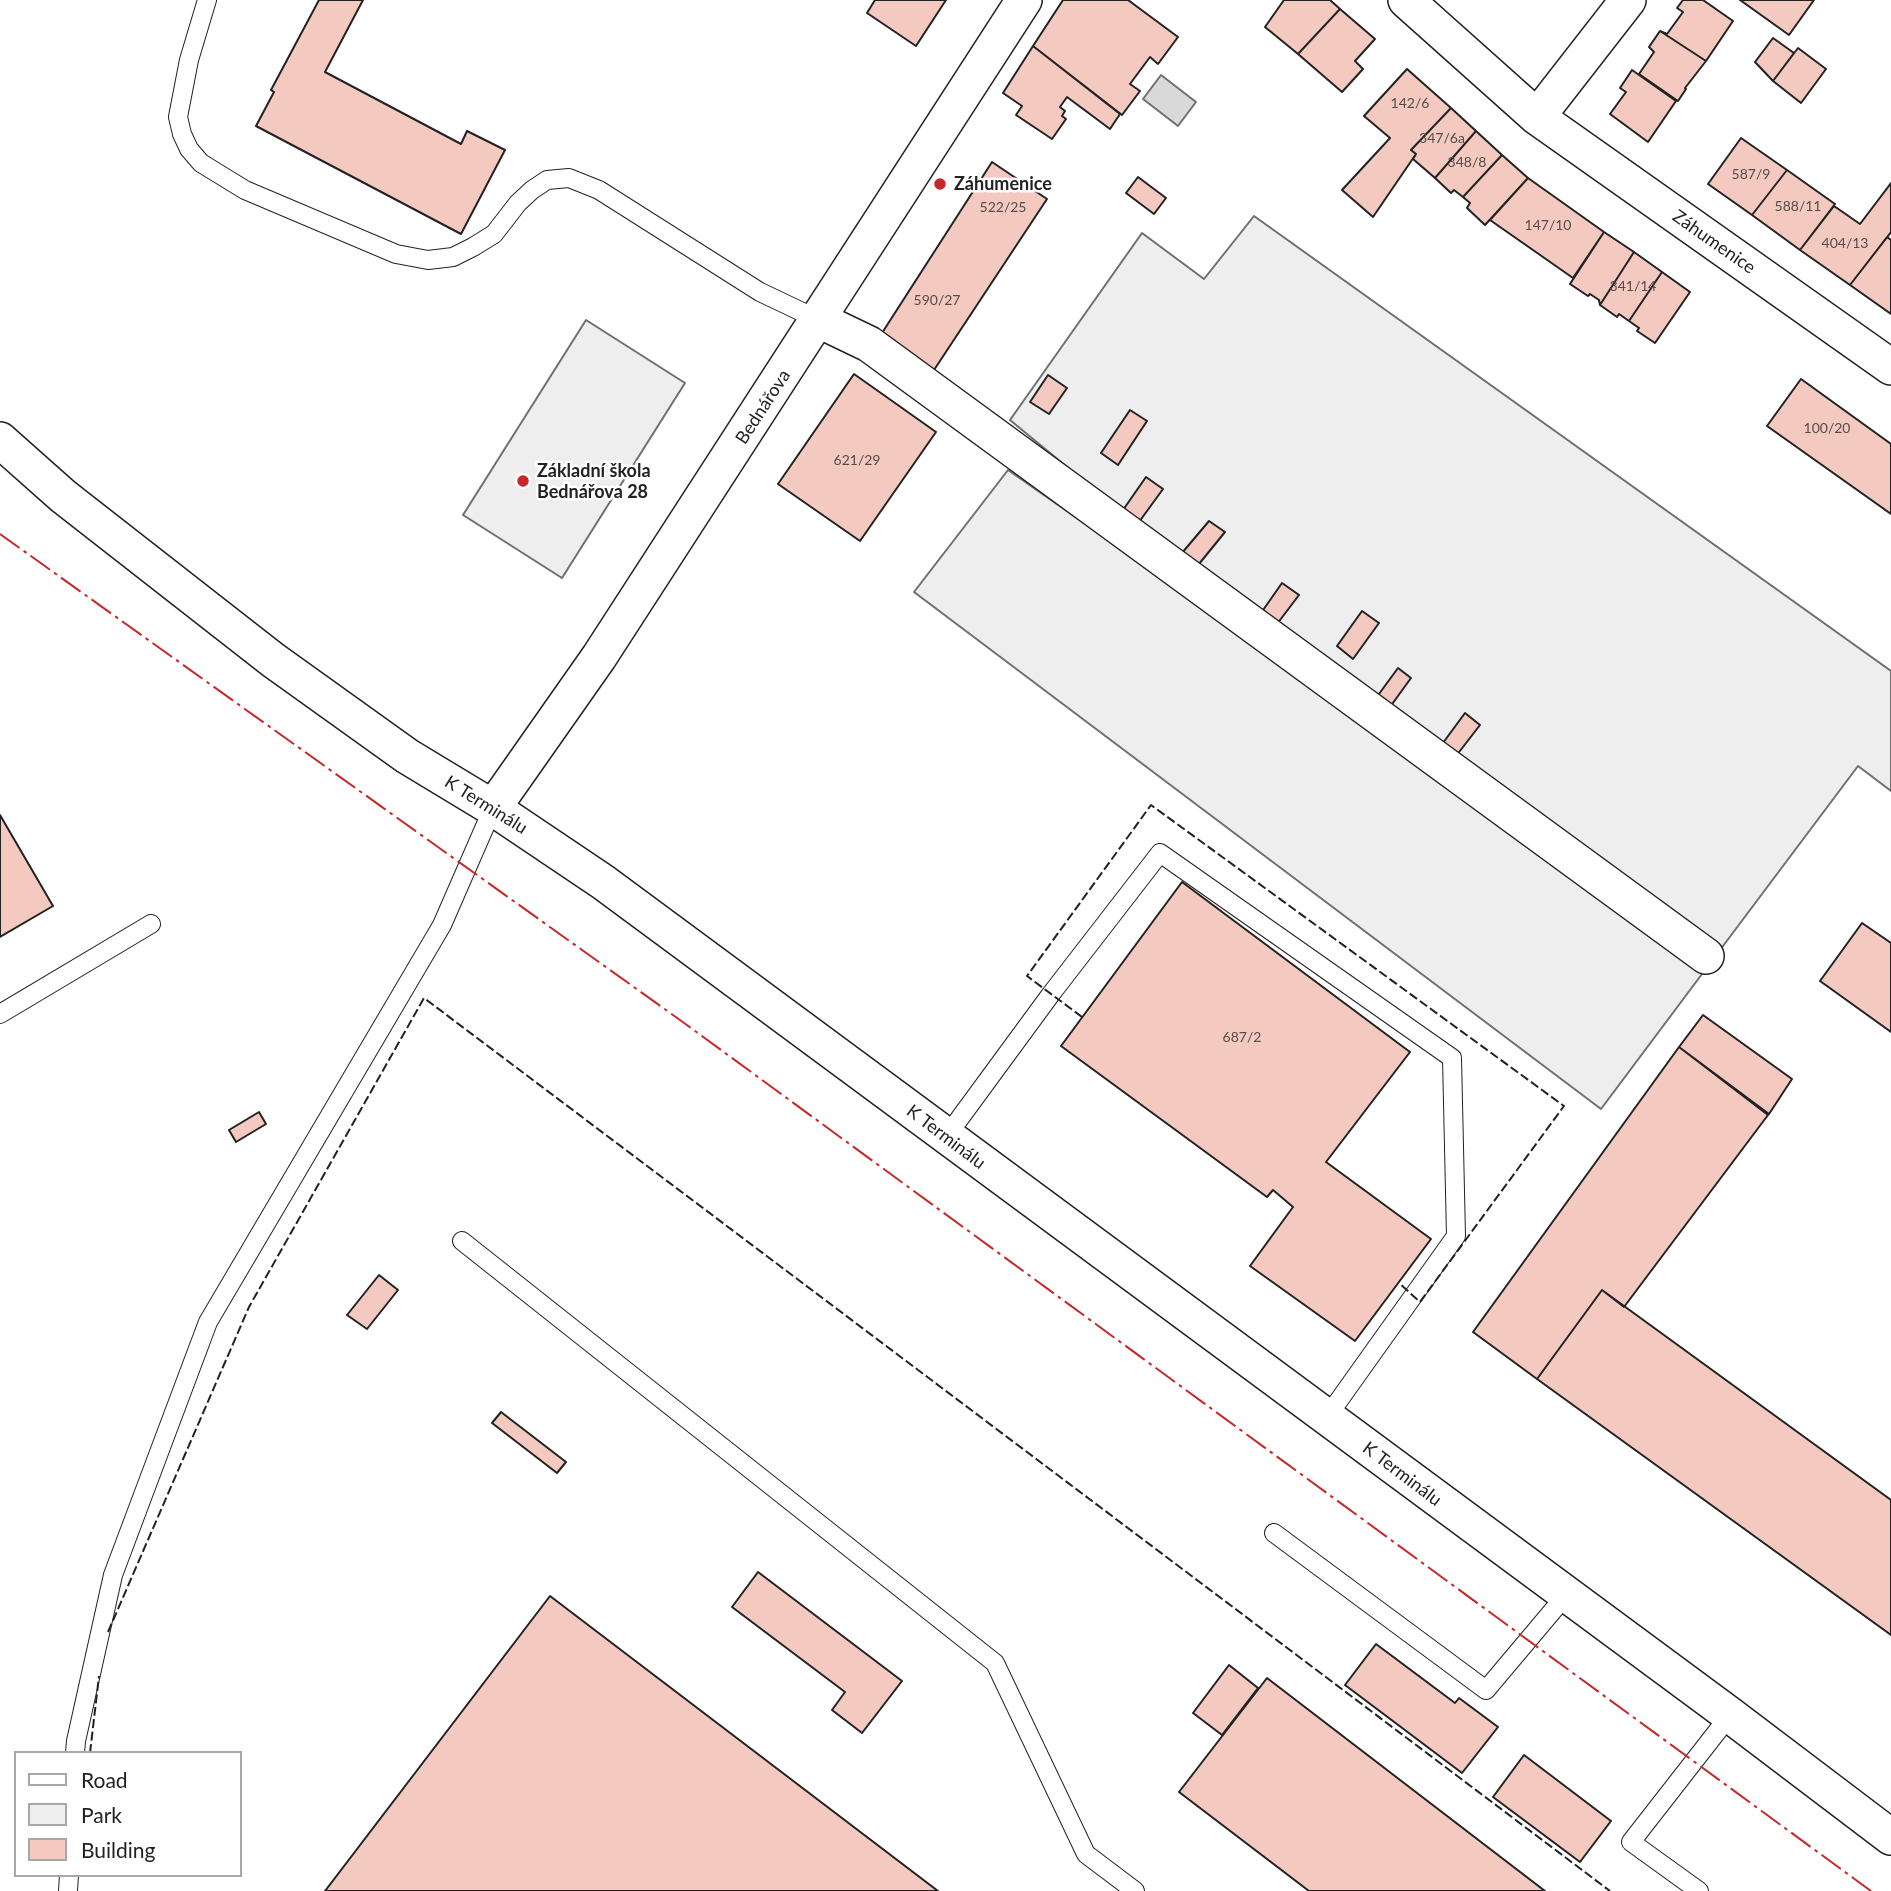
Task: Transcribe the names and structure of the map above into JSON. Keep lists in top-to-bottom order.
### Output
{
  "streets": {
    "street": ["Záhumenice", "Bednářova", "K Terminálu"]
  },
  "crossings": [
    ["Bednářova", "K Terminálu"]
  ],
  "places": ["Záhumenice", "Základní škola Bednářova 28"],
  "house_numbers": [
    "142/6",
    "347/6a",
    "348/8",
    "587/9",
    "588/11",
    "522/25",
    "147/10",
    "404/13",
    "341/14",
    "590/27",
    "100/20",
    "621/29",
    "687/2"
  ],
  "legend": ["Road", "Park", "Building"]
}
